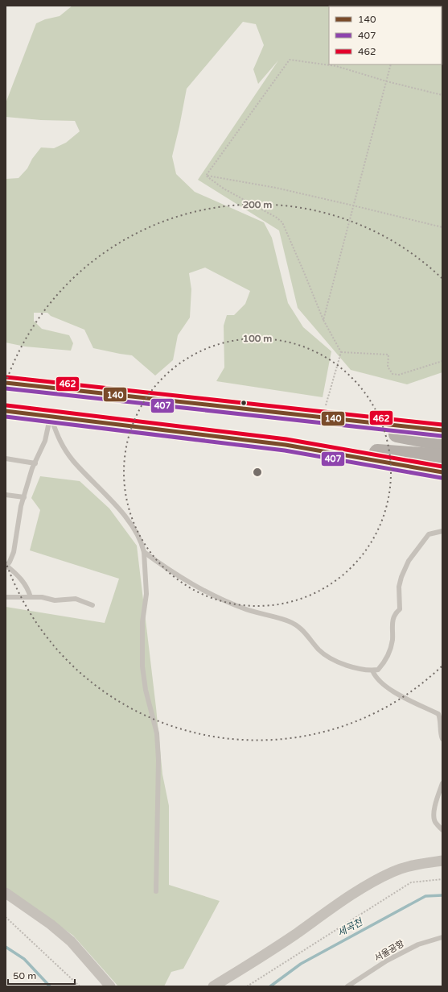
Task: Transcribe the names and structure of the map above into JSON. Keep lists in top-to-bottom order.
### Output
{
  "streets": {
    "lane": ["서울공항"]
  },
  "water": ["세곡천"],
  "lines": ["transit line 462", "transit line 140", "transit line 407"],
  "legend": ["140", "407", "462"],
  "scale_bar": "50 m",
  "rings": ["200 m", "100 m"]
}
